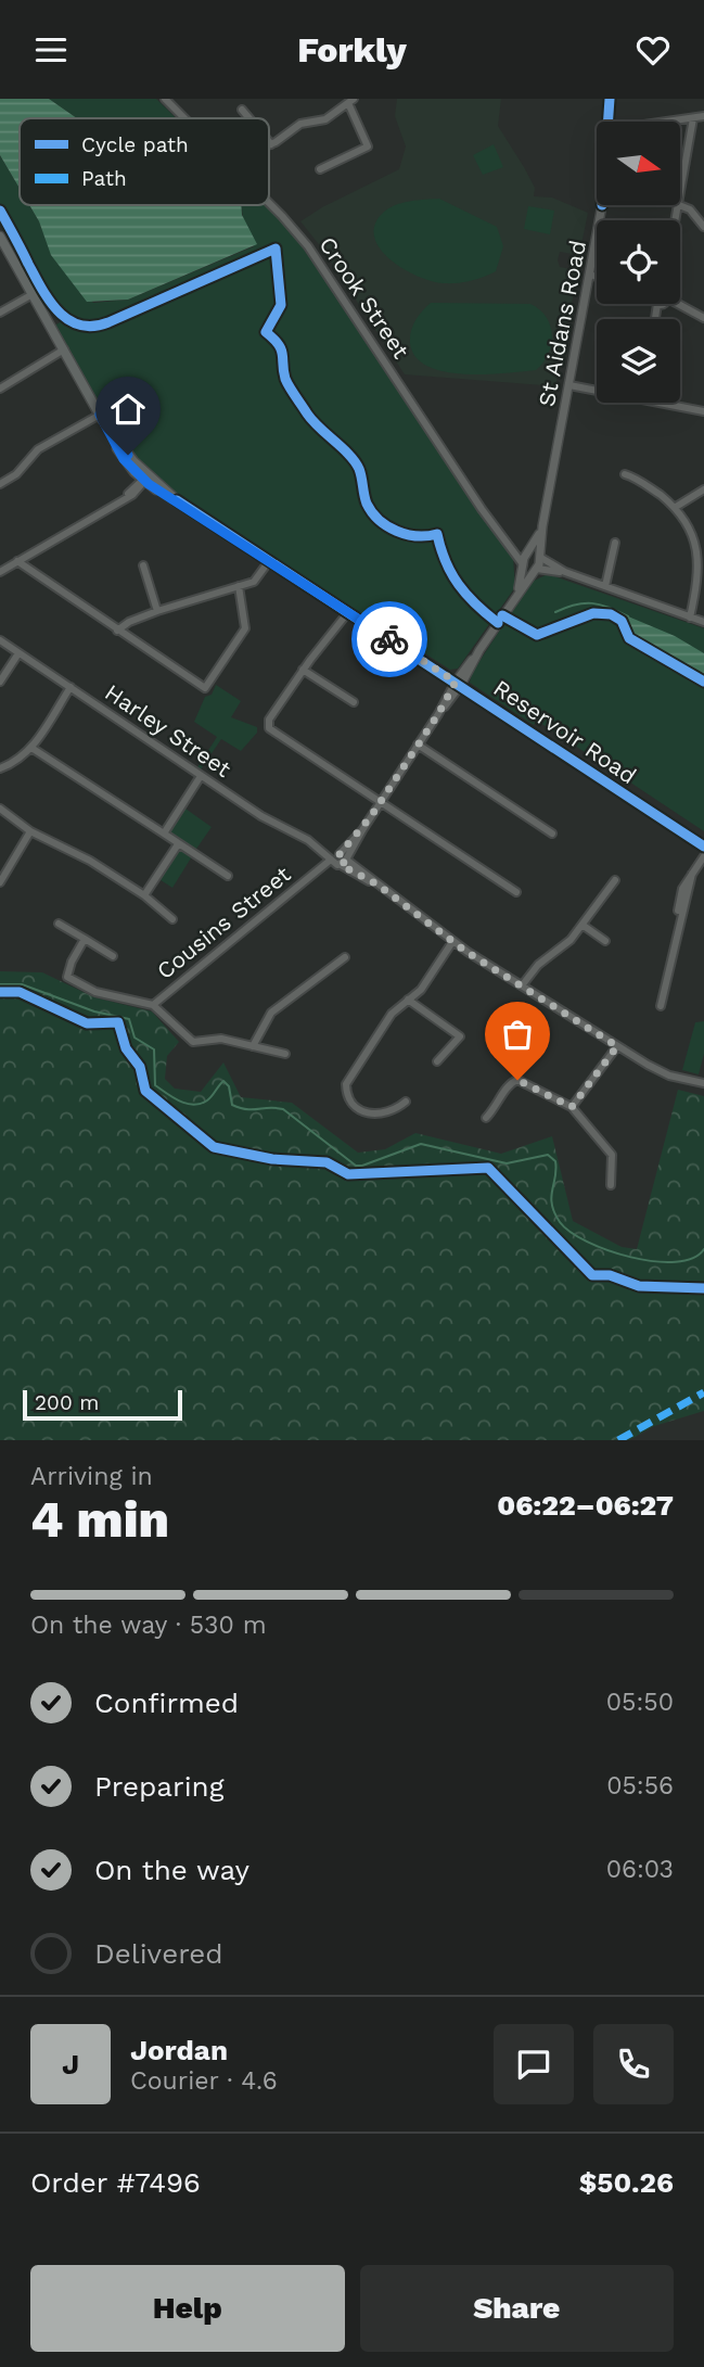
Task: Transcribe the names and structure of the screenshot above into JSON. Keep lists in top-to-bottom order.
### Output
{
  "streets": {
    "main road": ["Reservoir Road"],
    "street": [
      "Crook Street",
      "St Aidans Road",
      "Harley Street",
      "Cousins Street"
    ]
  },
  "crossings": [
    ["Crook Street", "St Aidans Road"],
    ["Crook Street", "Cousins Street"],
    ["St Aidans Road", "Cousins Street"],
    ["Harley Street", "Cousins Street"],
    ["Reservoir Road", "Cousins Street"]
  ],
  "legend": ["Cycle path", "Path"],
  "scale_bar": "200 m",
  "north": "right",
  "page": {
    "header": "Forkly",
    "scale": "200 m",
    "heading": ["4 min", "Arriving in", "06:22–06:27"],
    "panel": [
      "Jordan",
      "Courier · 4.6",
      "Order #7496",
      "$50.26"
    ],
    "bar": "On the way · 530 m",
    "list": [
      ["Confirmed", "05:50"],
      ["Preparing", "05:56"],
      ["On the way", "06:03"],
      "Delivered"
    ],
    "round": "J",
    "buttons": ["Help", "Share"]
  }
}
